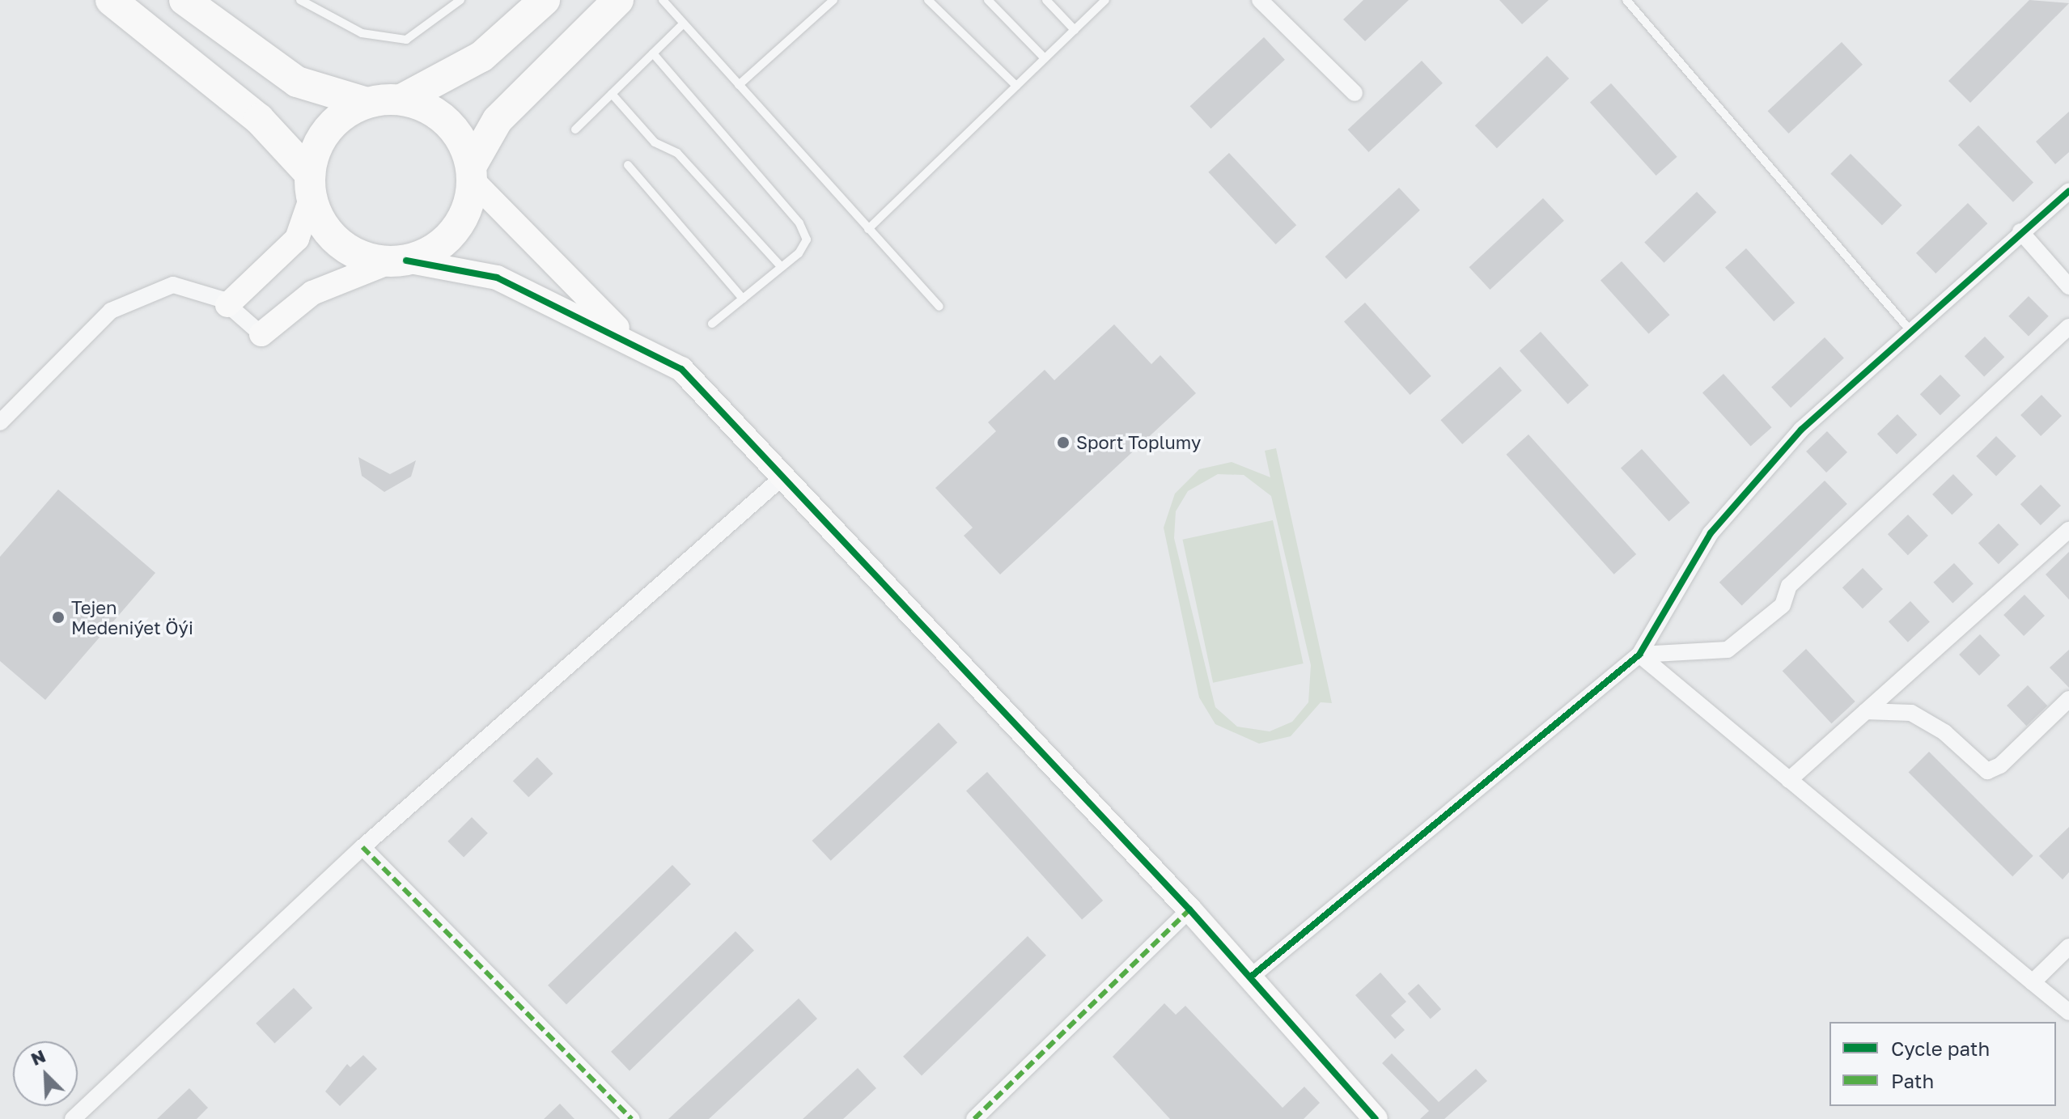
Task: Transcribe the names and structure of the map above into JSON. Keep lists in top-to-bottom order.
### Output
{
  "places": ["Sport Toplumy", "Tejen Medeniýet Öýi"],
  "legend": ["Cycle path", "Path"],
  "north": "top left"
}
